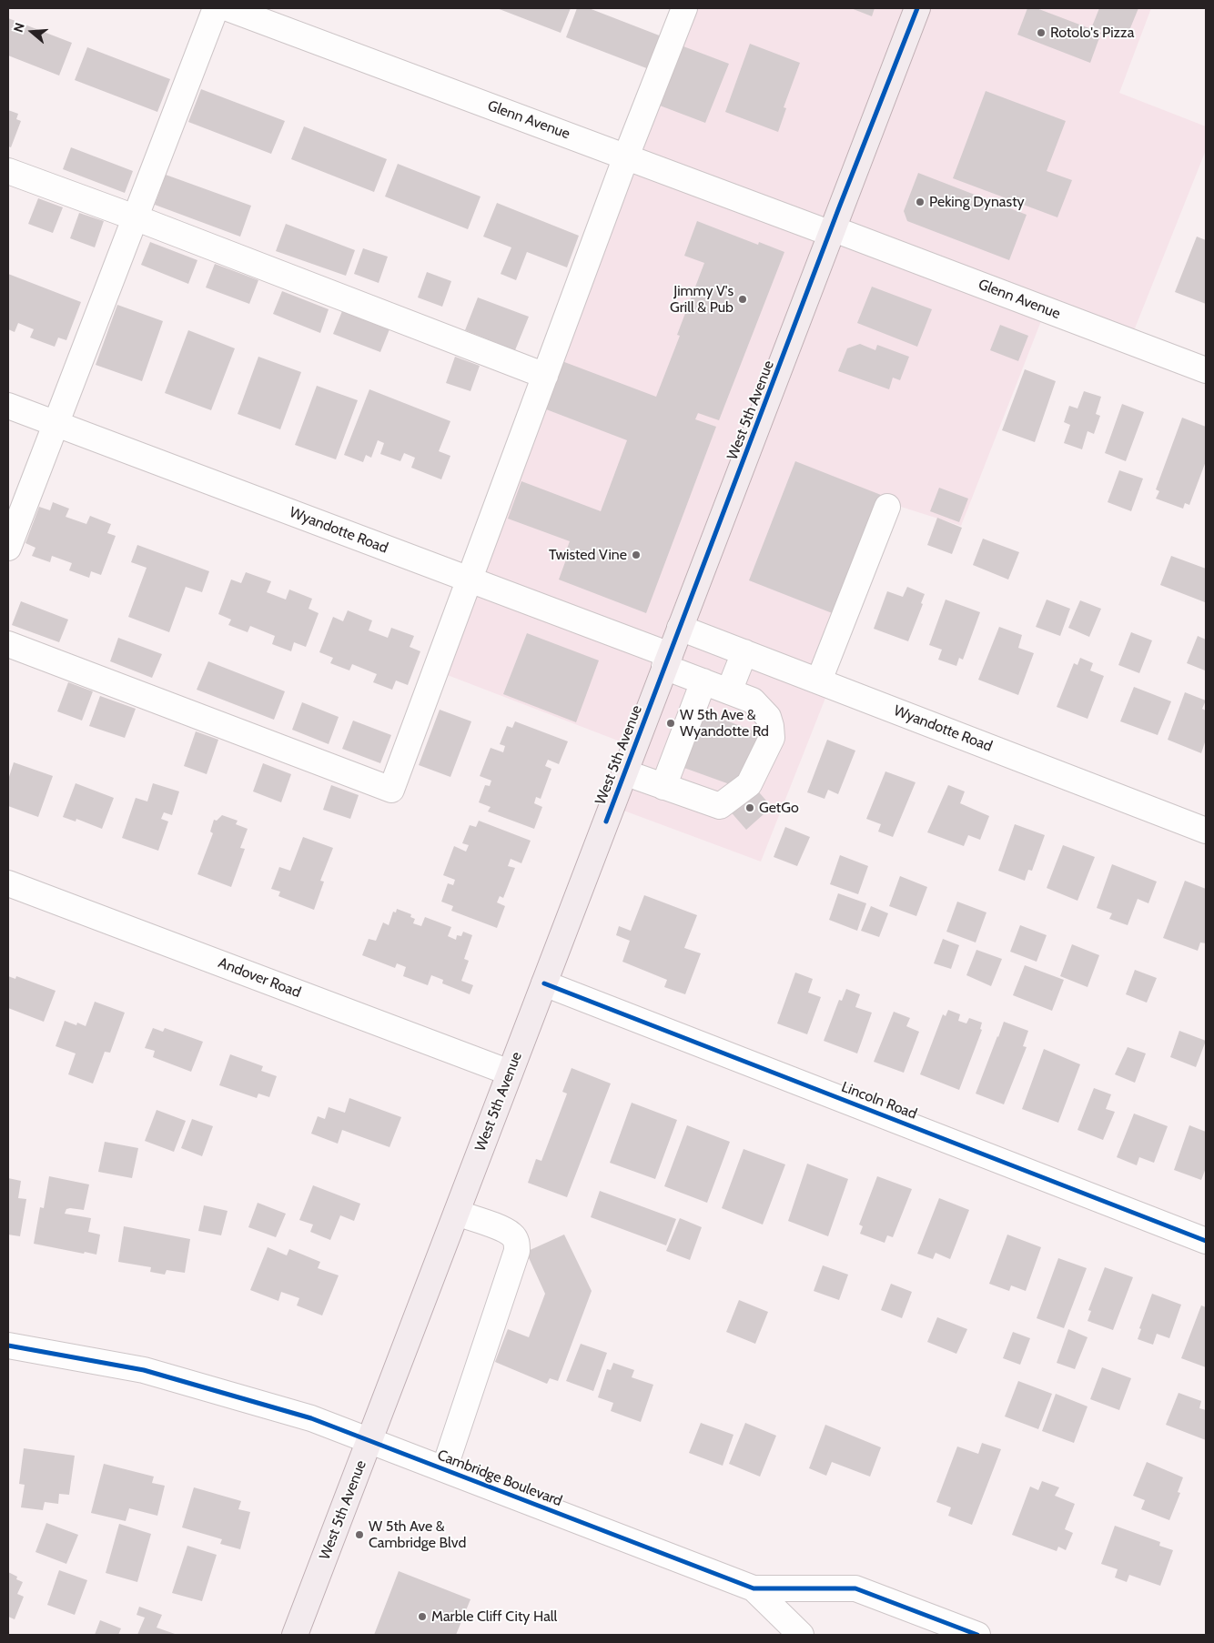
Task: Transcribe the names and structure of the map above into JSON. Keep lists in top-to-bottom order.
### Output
{
  "streets": {
    "main road": ["West 5th Avenue"],
    "street": [
      "Glenn Avenue",
      "Wyandotte Road",
      "Andover Road",
      "Lincoln Road",
      "Cambridge Boulevard"
    ]
  },
  "crossings": [
    ["Glenn Avenue", "West 5th Avenue"],
    ["West 5th Avenue", "Wyandotte Road"],
    ["West 5th Avenue", "Andover Road"],
    ["West 5th Avenue", "Lincoln Road"],
    ["West 5th Avenue", "Cambridge Boulevard"]
  ],
  "places": [
    "Rotolo's Pizza",
    "Peking Dynasty",
    "Jimmy V's Grill & Pub",
    "Twisted Vine",
    "W 5th Ave & Wyandotte Rd",
    "GetGo",
    "W 5th Ave & Cambridge Blvd",
    "Marble Cliff City Hall"
  ],
  "north": "left"
}
